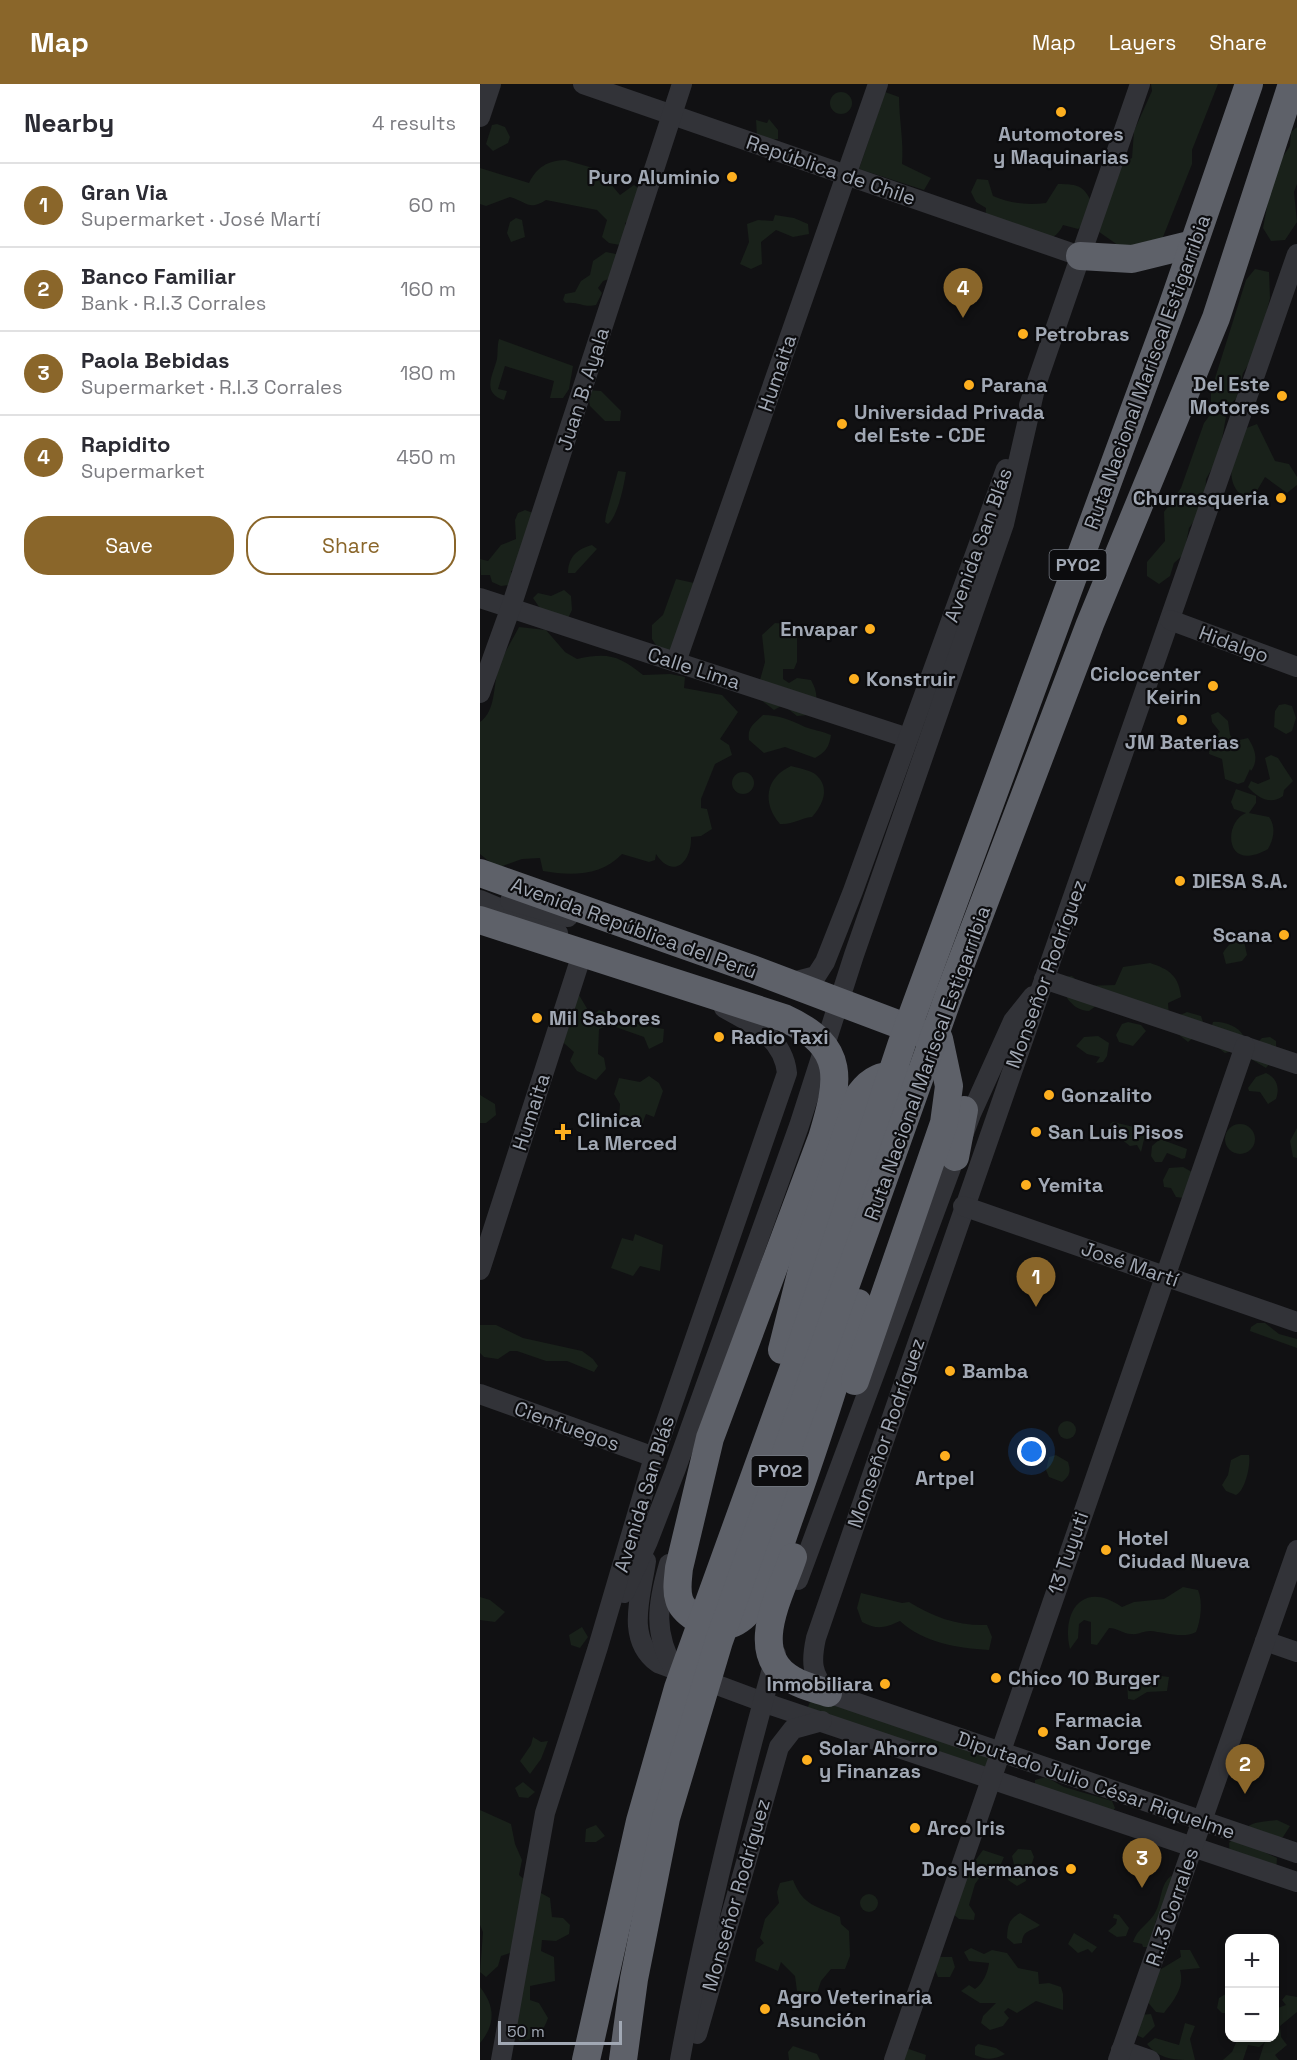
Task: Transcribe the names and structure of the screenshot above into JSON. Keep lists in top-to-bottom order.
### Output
{
  "streets": {
    "highway": ["Ruta Nacional Mariscal Estigarribia", "PY02", "Avenida República del Perú"],
    "street": [
      "República de Chile",
      "Humaita",
      "Juan B. Ayala",
      "Avenida San Blás",
      "Hidalgo",
      "Calle Lima",
      "Monseñor Rodríguez",
      "José Martí",
      "Cienfuegos",
      "13 Tuyuti",
      "Diputado Julio César Riquelme",
      "R.I.3 Corrales"
    ]
  },
  "crossings": [
    ["República de Chile", "Humaita"],
    ["República de Chile", "Juan B. Ayala"],
    ["República de Chile", "Avenida San Blás"],
    ["Humaita", "Calle Lima"],
    ["Humaita", "Avenida República del Perú"],
    ["Juan B. Ayala", "Calle Lima"],
    ["Avenida San Blás", "Calle Lima"],
    ["Avenida San Blás", "Avenida República del Perú"],
    ["Avenida San Blás", "Cienfuegos"],
    ["Hidalgo", "Monseñor Rodríguez"],
    ["Monseñor Rodríguez", "José Martí"],
    ["Monseñor Rodríguez", "Diputado Julio César Riquelme"],
    ["José Martí", "13 Tuyuti"],
    ["13 Tuyuti", "Diputado Julio César Riquelme"],
    ["Diputado Julio César Riquelme", "R.I.3 Corrales"]
  ],
  "places": {
    "other": [
      "Automotores y Maquinarias",
      "Puro Aluminio",
      "Petrobras",
      "Parana",
      "Del Este Motores",
      "Universidad Privada del Este - CDE",
      "Churrasqueria",
      "Envapar",
      "Konstruir",
      "Ciclocenter Keirin",
      "JM Baterias",
      "DIESA S.A.",
      "Scana",
      "Mil Sabores",
      "Radio Taxi",
      "Gonzalito",
      "San Luis Pisos",
      "Yemita",
      "Bamba",
      "Artpel",
      "Hotel Ciudad Nueva",
      "Chico 10 Burger",
      "Inmobiliara",
      "Farmacia San Jorge",
      "Solar Ahorro y Finanzas",
      "Arco Iris",
      "Dos Hermanos",
      "Agro Veterinaria Asunción"
    ],
    "health": ["Clinica La Merced"]
  },
  "scale_bar": "50 m",
  "page": {
    "header": "Map",
    "nav": ["Map", "Layers", "Share"],
    "heading": ["Nearby", "4 results"],
    "list": [
      {
        "mark": "1",
        "name": "Gran Via",
        "note": "Supermarket · José Martí",
        "value": "60 m"
      },
      {
        "mark": "2",
        "name": "Banco Familiar",
        "note": "Bank · R.I.3 Corrales",
        "value": "160 m"
      },
      {
        "mark": "3",
        "name": "Paola Bebidas",
        "note": "Supermarket · R.I.3 Corrales",
        "value": "180 m"
      },
      {
        "mark": "4",
        "name": "Rapidito",
        "note": "Supermarket",
        "value": "450 m"
      }
    ],
    "pins": [
      "4",
      "1",
      "2",
      "3"
    ],
    "buttons": ["Save", "Share"],
    "map_buttons": ["+", "−"],
    "scale": "50 m"
  }
}
